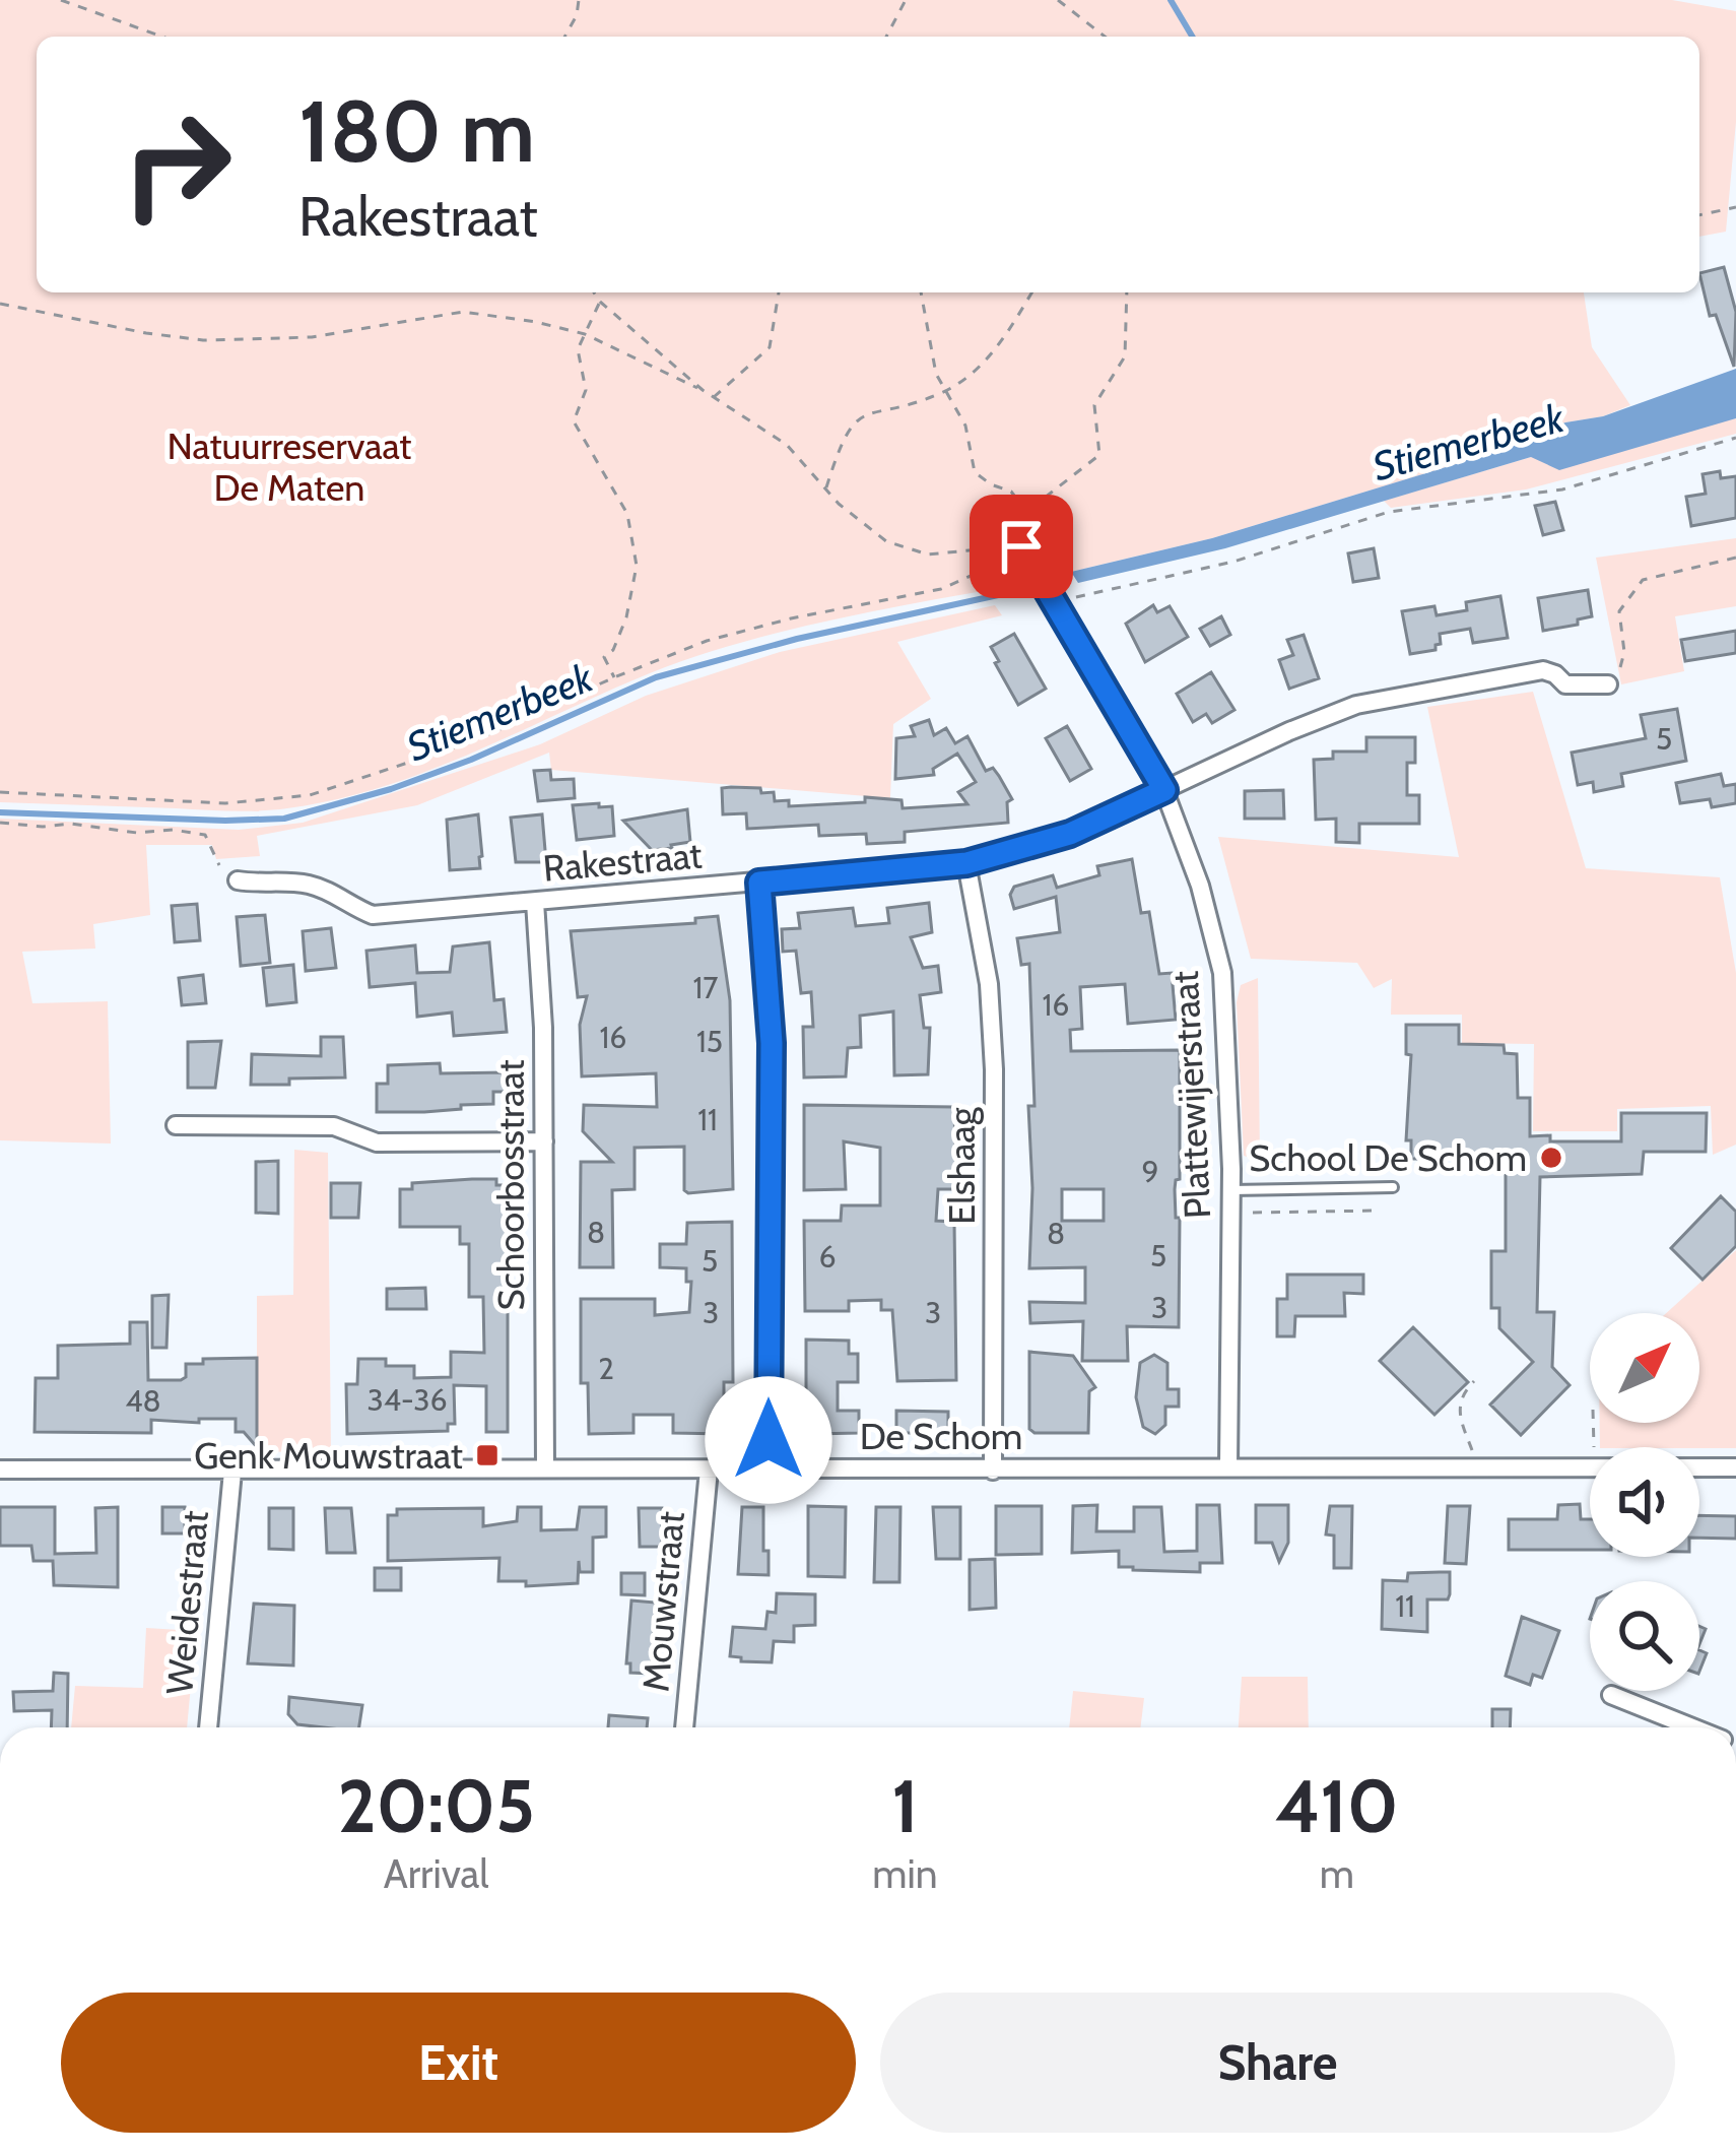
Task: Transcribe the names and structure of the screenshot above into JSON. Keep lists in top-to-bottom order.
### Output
{
  "streets": {
    "street": [
      "Rakestraat",
      "Plattewijerstraat",
      "Elshaag",
      "Schoorbosstraat",
      "De Schom",
      "Mouwstraat",
      "Weidestraat"
    ]
  },
  "crossings": [
    ["Rakestraat", "Plattewijerstraat"],
    ["Rakestraat", "Elshaag"],
    ["Rakestraat", "Schoorbosstraat"],
    ["Plattewijerstraat", "De Schom"],
    ["Elshaag", "De Schom"],
    ["Schoorbosstraat", "De Schom"],
    ["De Schom", "Mouwstraat"],
    ["De Schom", "Weidestraat"]
  ],
  "water": ["Stiemerbeek"],
  "parks": ["Natuurreservaat De Maten"],
  "places": {
    "other": ["School De Schom"],
    "transit": ["Genk Mouwstraat"]
  },
  "house_numbers": [
    "5",
    "17",
    "16",
    "16",
    "15",
    "11",
    "9",
    "8",
    "8",
    "5",
    "6",
    "5",
    "3",
    "3",
    "3",
    "2",
    "34-36",
    "48",
    "11"
  ],
  "north": "top right",
  "page": {
    "turn": ["180 m", "Rakestraat"],
    "eta": [
      "20:05",
      "Arrival",
      "1",
      "min",
      "410",
      "m"
    ],
    "buttons": ["Exit", "Share"]
  }
}
